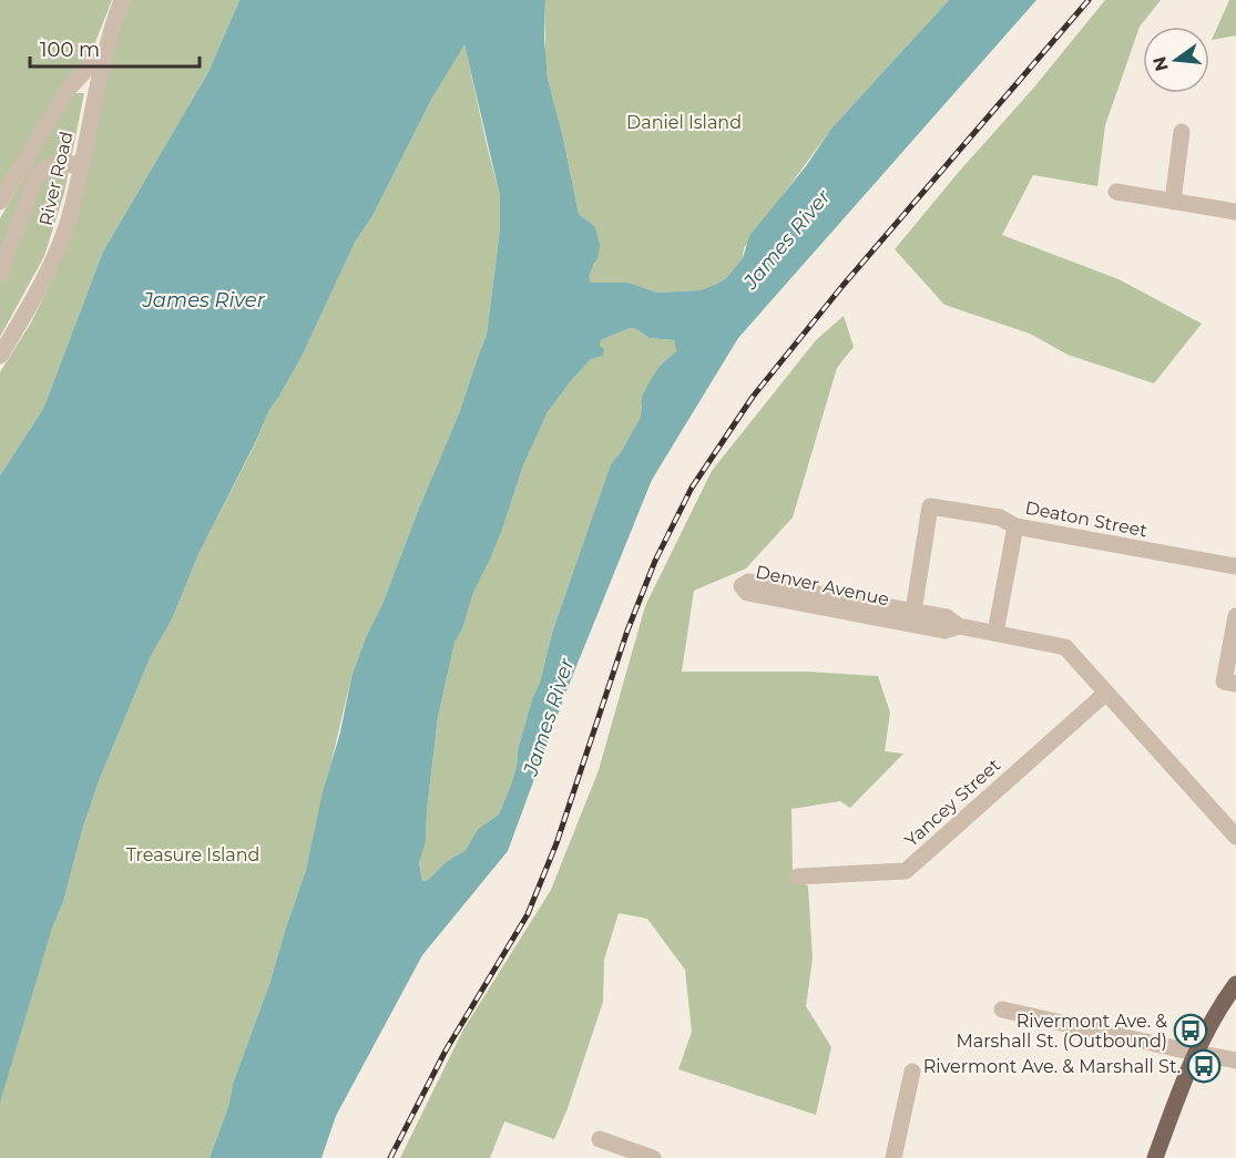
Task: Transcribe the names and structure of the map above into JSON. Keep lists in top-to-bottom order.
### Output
{
  "streets": {
    "street": [
      "River Road",
      "Deaton Street",
      "Denver Avenue",
      "Yancey Street"
    ]
  },
  "crossings": [
    ["Deaton Street", "Denver Avenue"],
    ["Denver Avenue", "Yancey Street"]
  ],
  "water": ["James River"],
  "parks": ["Daniel Island", "Treasure Island"],
  "places": {
    "bus stop": ["Rivermont Ave. & Marshall St. (Outbound)", "Rivermont Ave. & Marshall St."]
  },
  "scale_bar": "100 m",
  "north": "left"
}
